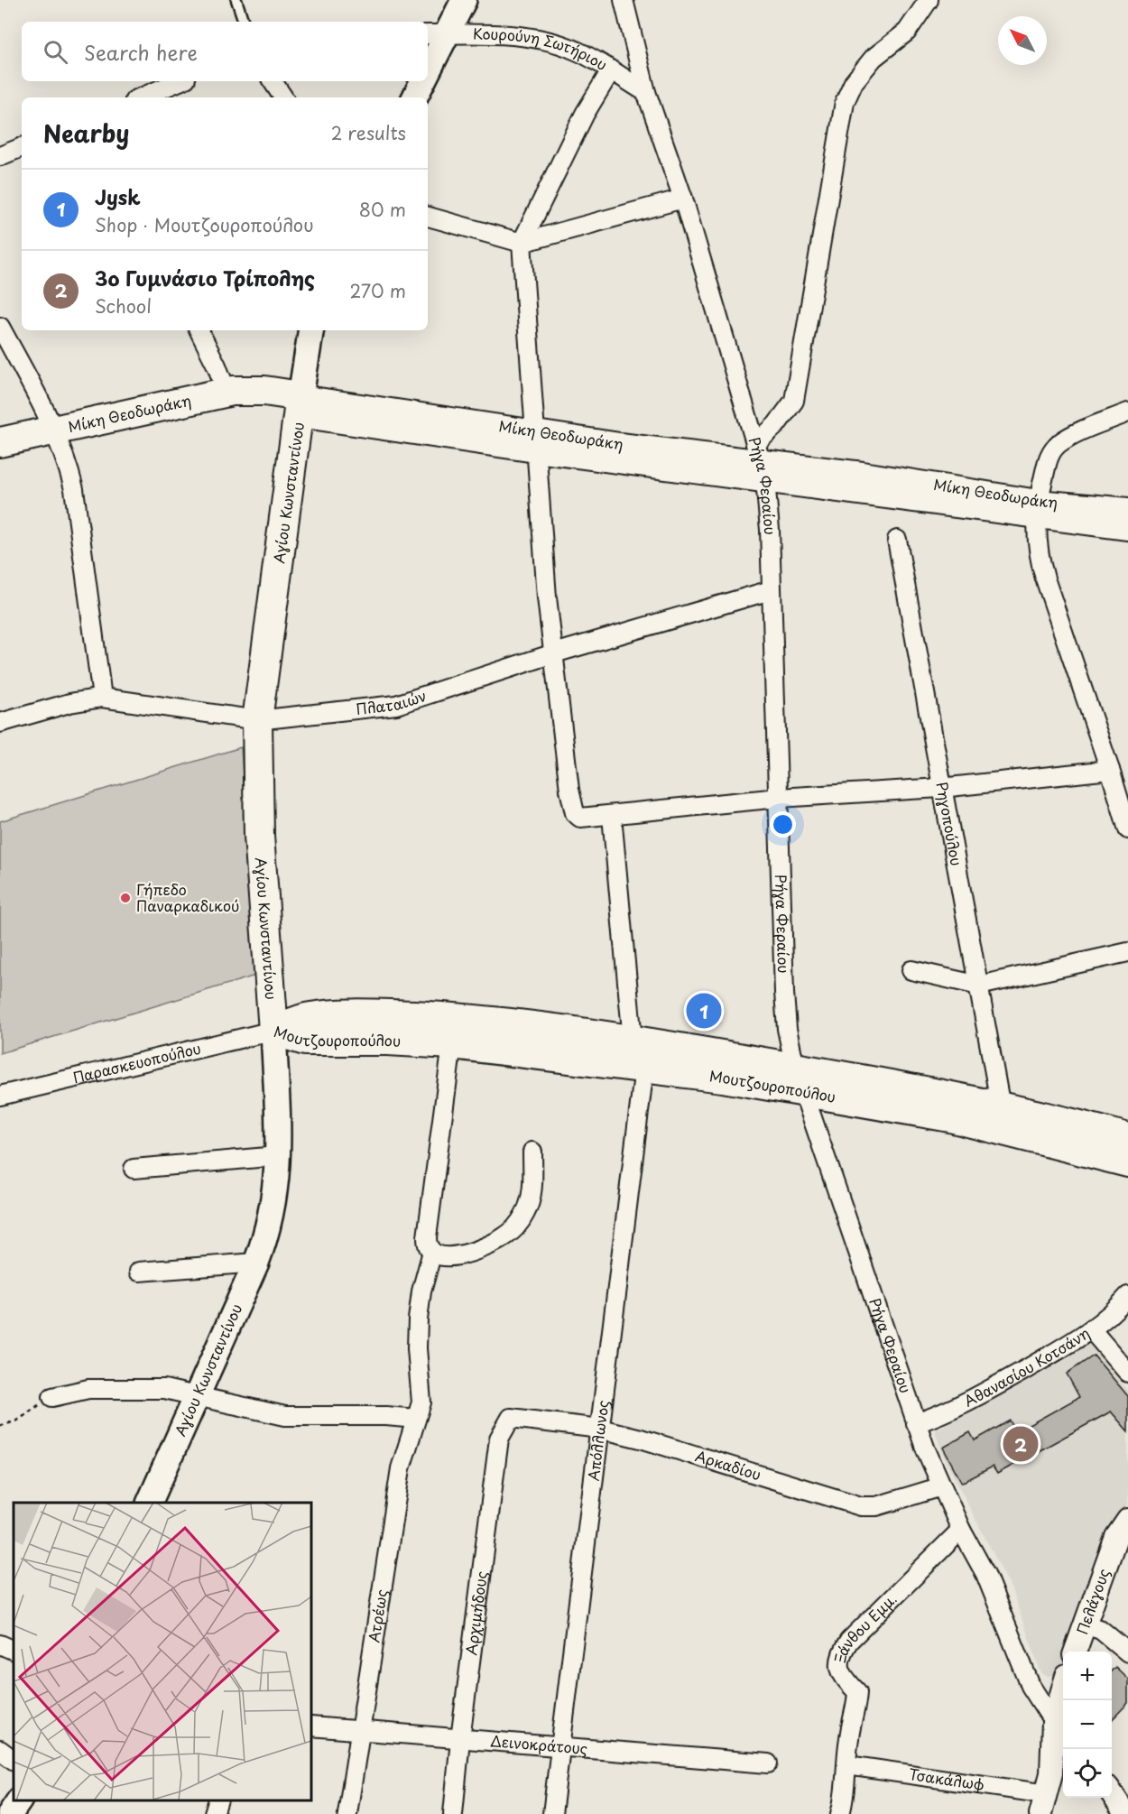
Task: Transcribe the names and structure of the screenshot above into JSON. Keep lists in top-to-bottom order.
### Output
{
  "streets": {
    "main road": ["Μίκη Θεοδωράκη", "Αγίου Κωνσταντίνου", "Μουτζουροπούλου"],
    "street": [
      "Κουρούνη Σωτήριου",
      "Ρήγα Φεραίου",
      "Πλαταιών",
      "Ρηγοπούλου",
      "Παρασκευοπούλου",
      "Αθανασίου Κοτσάνη",
      "Απόλλωνος",
      "Αρκαδίου",
      "Πελάγους",
      "Αρχιμήδους",
      "Ατρέως",
      "Ξάνθου Εμμ.",
      "Δεινοκράτους",
      "Τσακάλωφ"
    ]
  },
  "crossings": [
    ["Κουρούνη Σωτήριου", "Ρήγα Φεραίου"],
    ["Μίκη Θεοδωράκη", "Ρήγα Φεραίου"],
    ["Μίκη Θεοδωράκη", "Αγίου Κωνσταντίνου"],
    ["Ρήγα Φεραίου", "Πλαταιών"],
    ["Ρήγα Φεραίου", "Μουτζουροπούλου"],
    ["Ρήγα Φεραίου", "Αθανασίου Κοτσάνη"],
    ["Ρήγα Φεραίου", "Αρκαδίου"],
    ["Ρήγα Φεραίου", "Ξάνθου Εμμ."],
    ["Ρήγα Φεραίου", "Τσακάλωφ"],
    ["Αγίου Κωνσταντίνου", "Πλαταιών"],
    ["Αγίου Κωνσταντίνου", "Μουτζουροπούλου"],
    ["Αγίου Κωνσταντίνου", "Παρασκευοπούλου"],
    ["Ρηγοπούλου", "Μουτζουροπούλου"],
    ["Μουτζουροπούλου", "Παρασκευοπούλου"],
    ["Μουτζουροπούλου", "Απόλλωνος"],
    ["Απόλλωνος", "Αρκαδίου"],
    ["Απόλλωνος", "Δεινοκράτους"],
    ["Αρκαδίου", "Αρχιμήδους"],
    ["Αρχιμήδους", "Δεινοκράτους"],
    ["Ατρέως", "Δεινοκράτους"],
    ["Ξάνθου Εμμ.", "Τσακάλωφ"]
  ],
  "places": ["Γήπεδο Παναρκαδικού"],
  "north": "top left",
  "page": {
    "search": "Search here",
    "heading": ["Nearby", "2 results"],
    "list": [
      {
        "mark": "1",
        "name": "Jysk",
        "note": "Shop · Μουτζουροπούλου",
        "value": "80 m"
      },
      {
        "mark": "2",
        "name": "3ο Γυμνάσιο Τρίπολης",
        "note": "School",
        "value": "270 m"
      }
    ],
    "pins": ["1", "2"],
    "map_buttons": ["+", "−"]
  }
}
